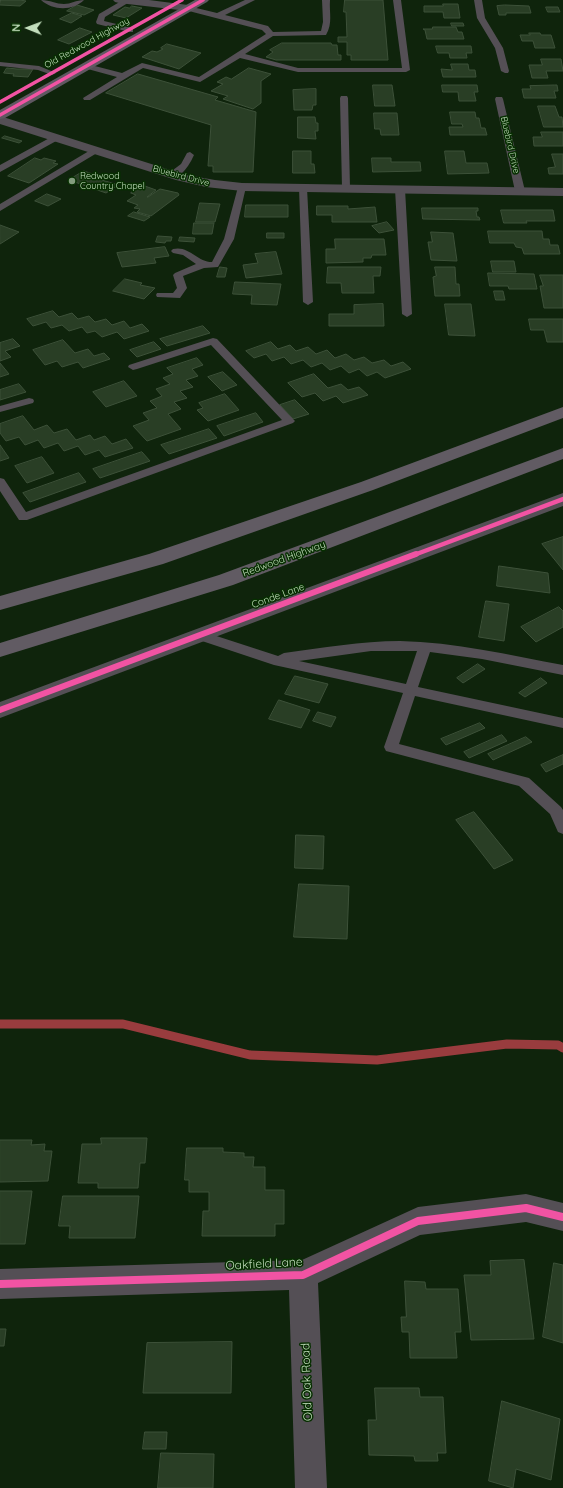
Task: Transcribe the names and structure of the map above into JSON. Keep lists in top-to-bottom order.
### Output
{
  "streets": {
    "highway": ["Redwood Highway"],
    "main road": ["Old Redwood Highway"],
    "street": [
      "Bluebird Drive",
      "Conde Lane",
      "Oakfield Lane",
      "Old Oak Road"
    ]
  },
  "crossings": [
    ["Oakfield Lane", "Old Oak Road"]
  ],
  "places": ["Redwood Country Chapel"],
  "north": "left"
}
